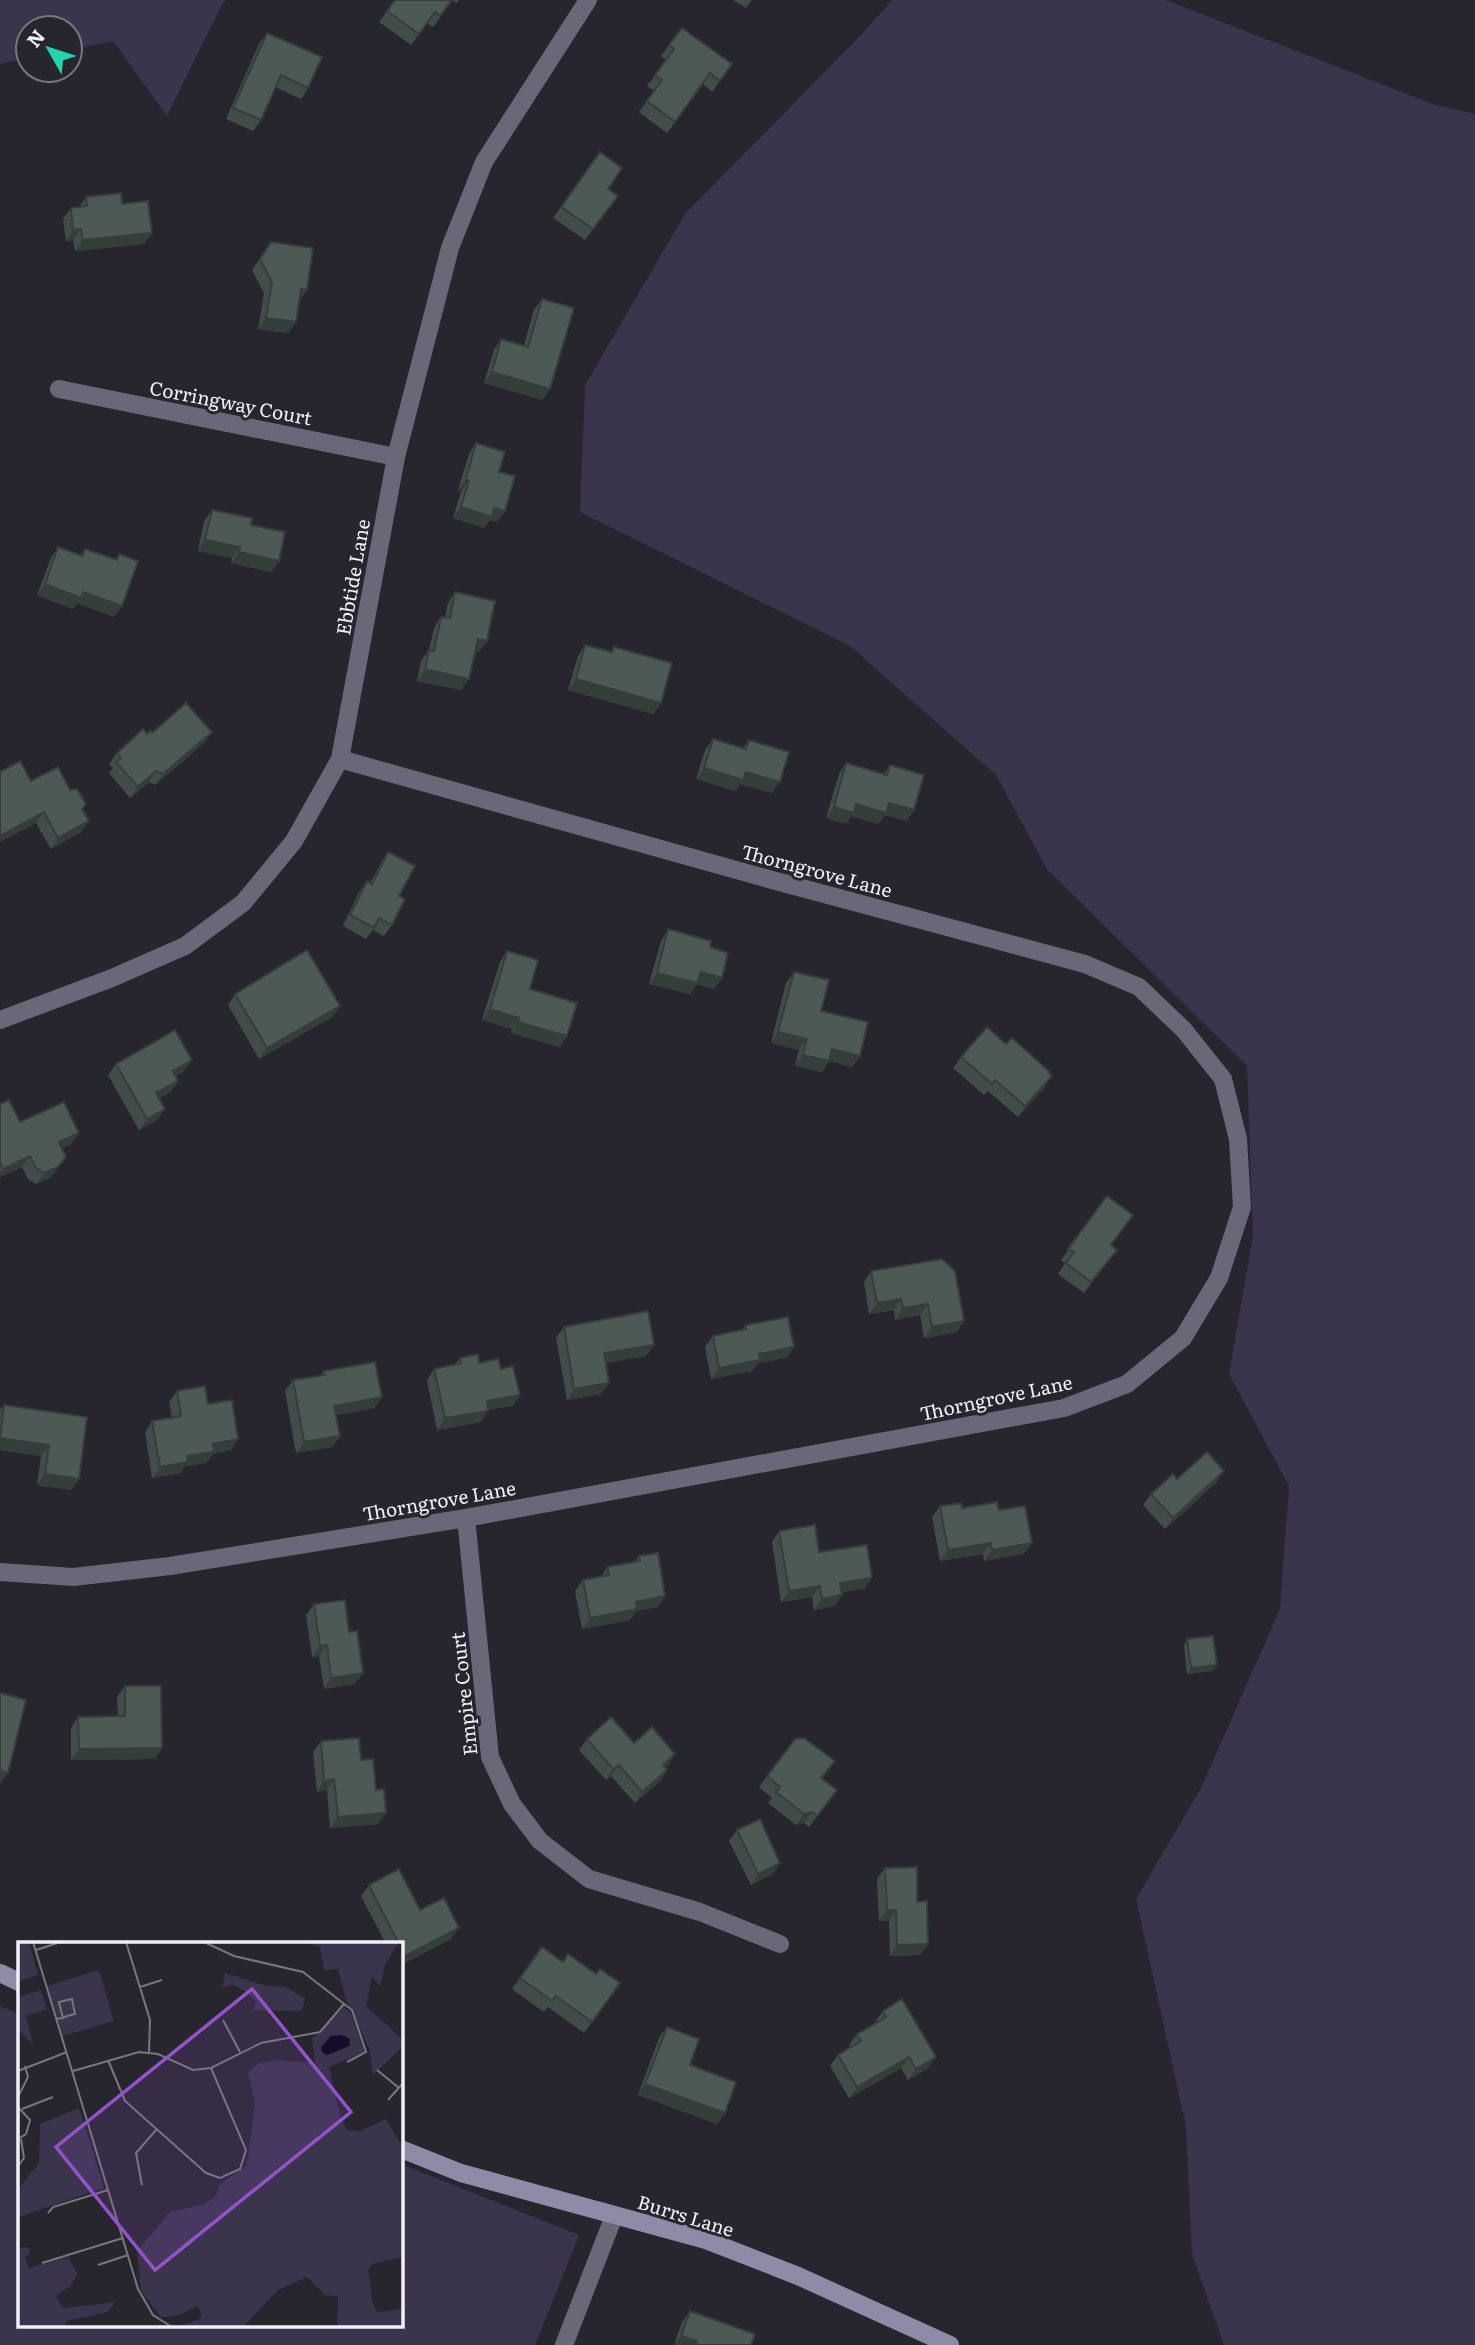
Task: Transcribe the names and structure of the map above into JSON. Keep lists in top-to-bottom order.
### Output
{
  "streets": {
    "street": [
      "Corringway Court",
      "Ebbtide Lane",
      "Thorngrove Lane",
      "Empire Court",
      "Burrs Lane"
    ]
  },
  "crossings": [
    ["Corringway Court", "Ebbtide Lane"],
    ["Ebbtide Lane", "Thorngrove Lane"],
    ["Thorngrove Lane", "Empire Court"]
  ],
  "north": "top left"
}
